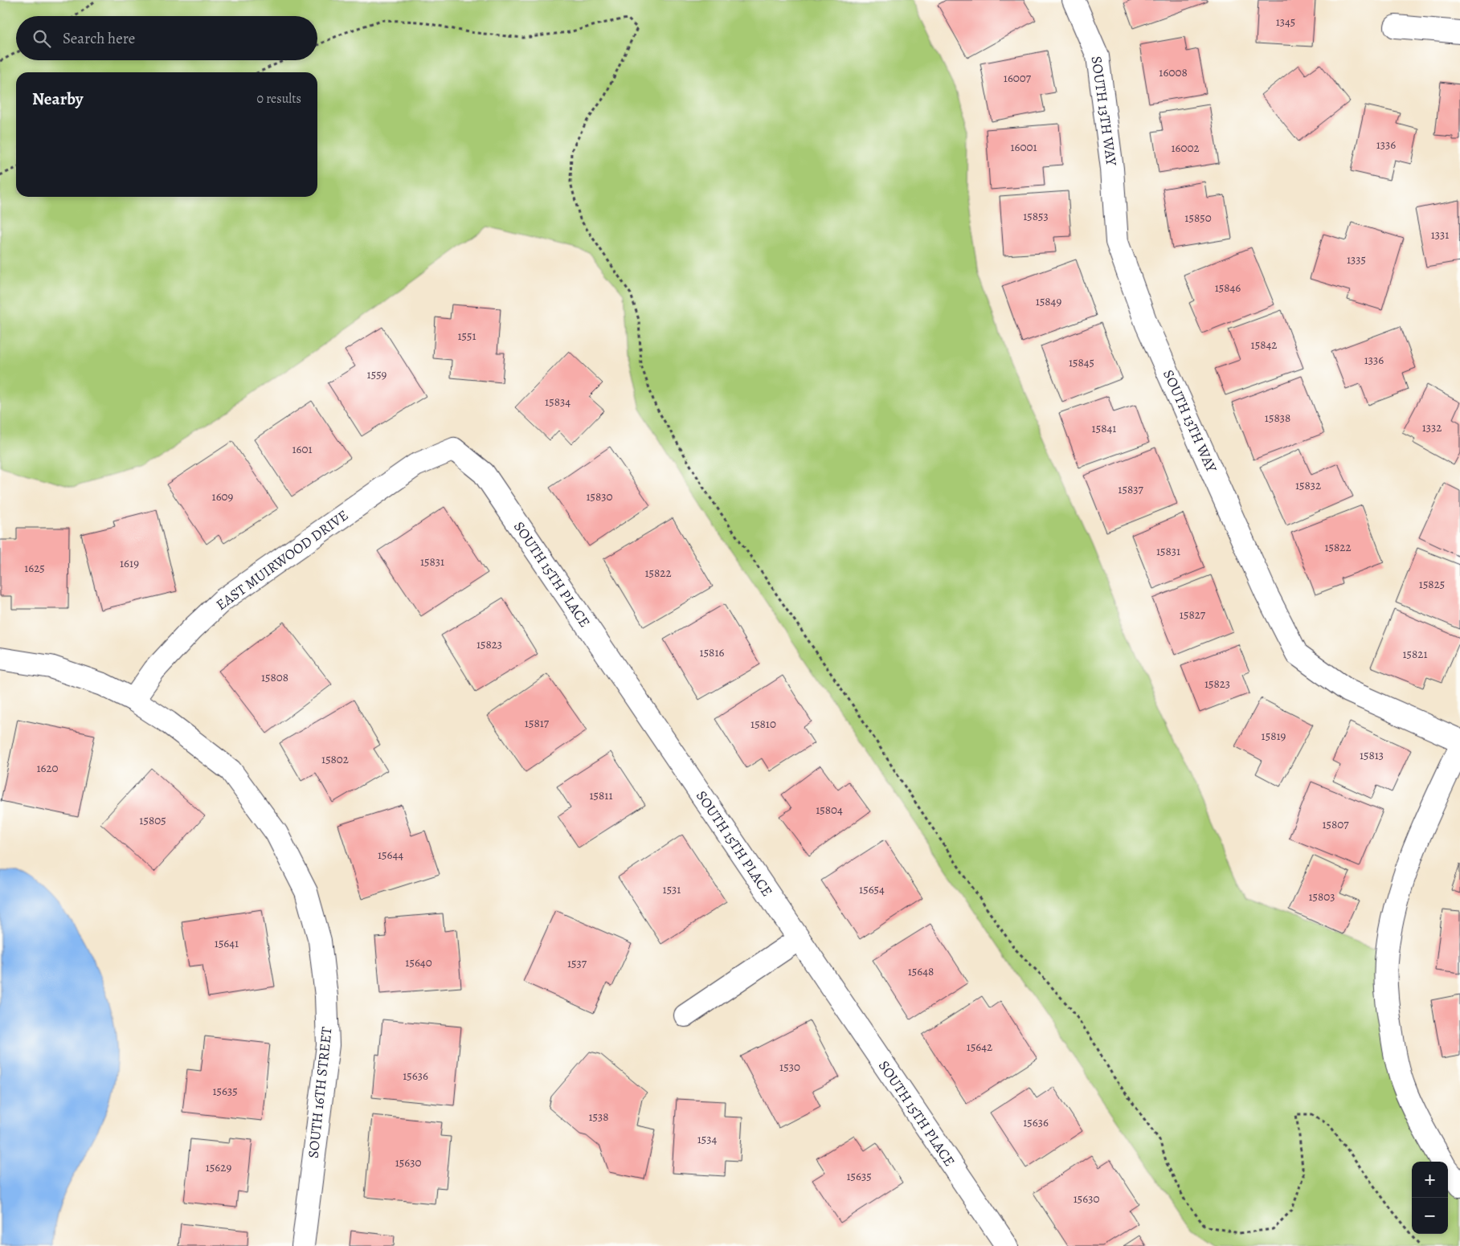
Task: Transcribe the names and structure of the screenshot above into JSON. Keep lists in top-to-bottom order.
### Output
{
  "streets": {
    "street": [
      "SOUTH 13TH WAY",
      "EAST MUIRWOOD DRIVE",
      "SOUTH 15TH PLACE",
      "SOUTH 16TH STREET"
    ]
  },
  "crossings": [
    ["EAST MUIRWOOD DRIVE", "SOUTH 15TH PLACE"],
    ["EAST MUIRWOOD DRIVE", "SOUTH 16TH STREET"]
  ],
  "house_numbers": [
    "1345",
    "16008",
    "16007",
    "1336",
    "16001",
    "16002",
    "15853",
    "15850",
    "1331",
    "1335",
    "15846",
    "15849",
    "1551",
    "15842",
    "1336",
    "15845",
    "1559",
    "15834",
    "15838",
    "1332",
    "15841",
    "1601",
    "15832",
    "15837",
    "1609",
    "15830",
    "15822",
    "15831",
    "15831",
    "1619",
    "1625",
    "15822",
    "15825",
    "15827",
    "15823",
    "15816",
    "15821",
    "15808",
    "15823",
    "15817",
    "15810",
    "15819",
    "15813",
    "15802",
    "1620",
    "15811",
    "15804",
    "15805",
    "15807",
    "15644",
    "1531",
    "15654",
    "15803",
    "15641",
    "15640",
    "1537",
    "15648",
    "15642",
    "1530",
    "15636",
    "15635",
    "1538",
    "15636",
    "1534",
    "15630",
    "15629",
    "15635",
    "15630"
  ],
  "page": {
    "search": "Search here",
    "heading": ["Nearby", "0 results"],
    "map_buttons": ["+", "−"]
  }
}
